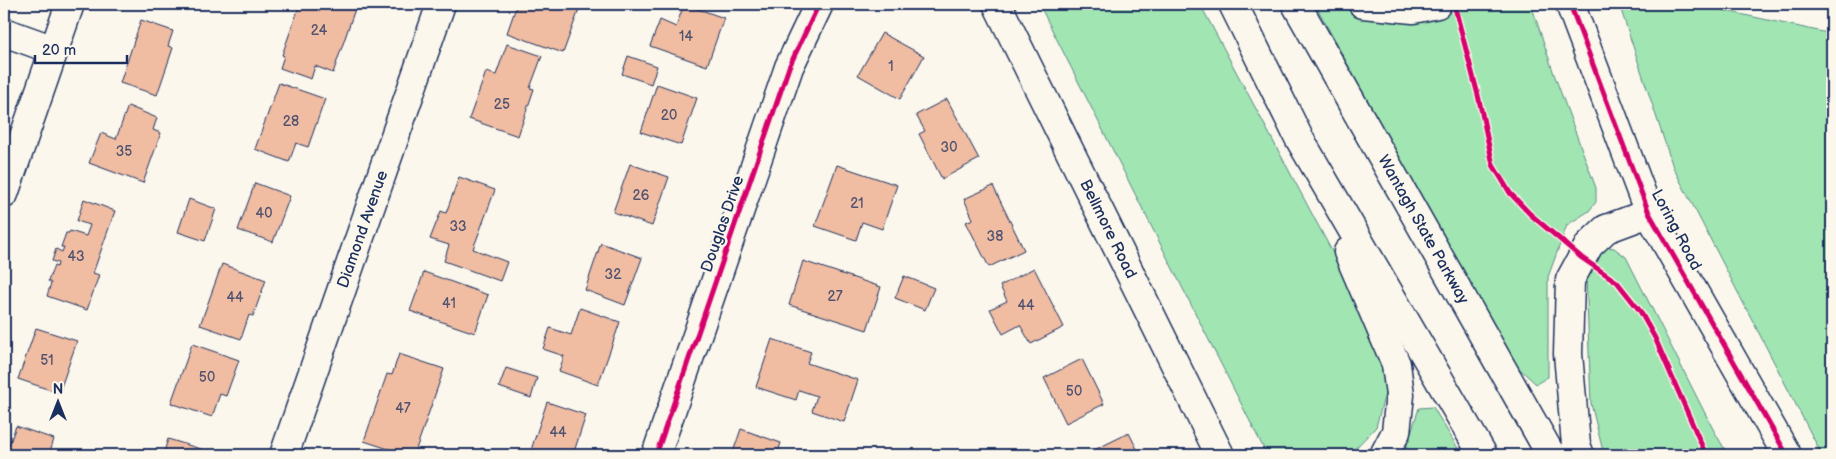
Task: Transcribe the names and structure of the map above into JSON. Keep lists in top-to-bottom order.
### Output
{
  "streets": {
    "main road": [
      "Douglas Drive",
      "Diamond Avenue",
      "Bellmore Road",
      "Wantagh State Parkway",
      "Loring Road"
    ]
  },
  "house_numbers": [
    "24",
    "14",
    "1",
    "25",
    "20",
    "28",
    "30",
    "35",
    "26",
    "21",
    "40",
    "33",
    "38",
    "43",
    "32",
    "27",
    "44",
    "41",
    "44",
    "51",
    "50",
    "50",
    "47",
    "44"
  ],
  "scale_bar": "20 m",
  "north": "top"
}
